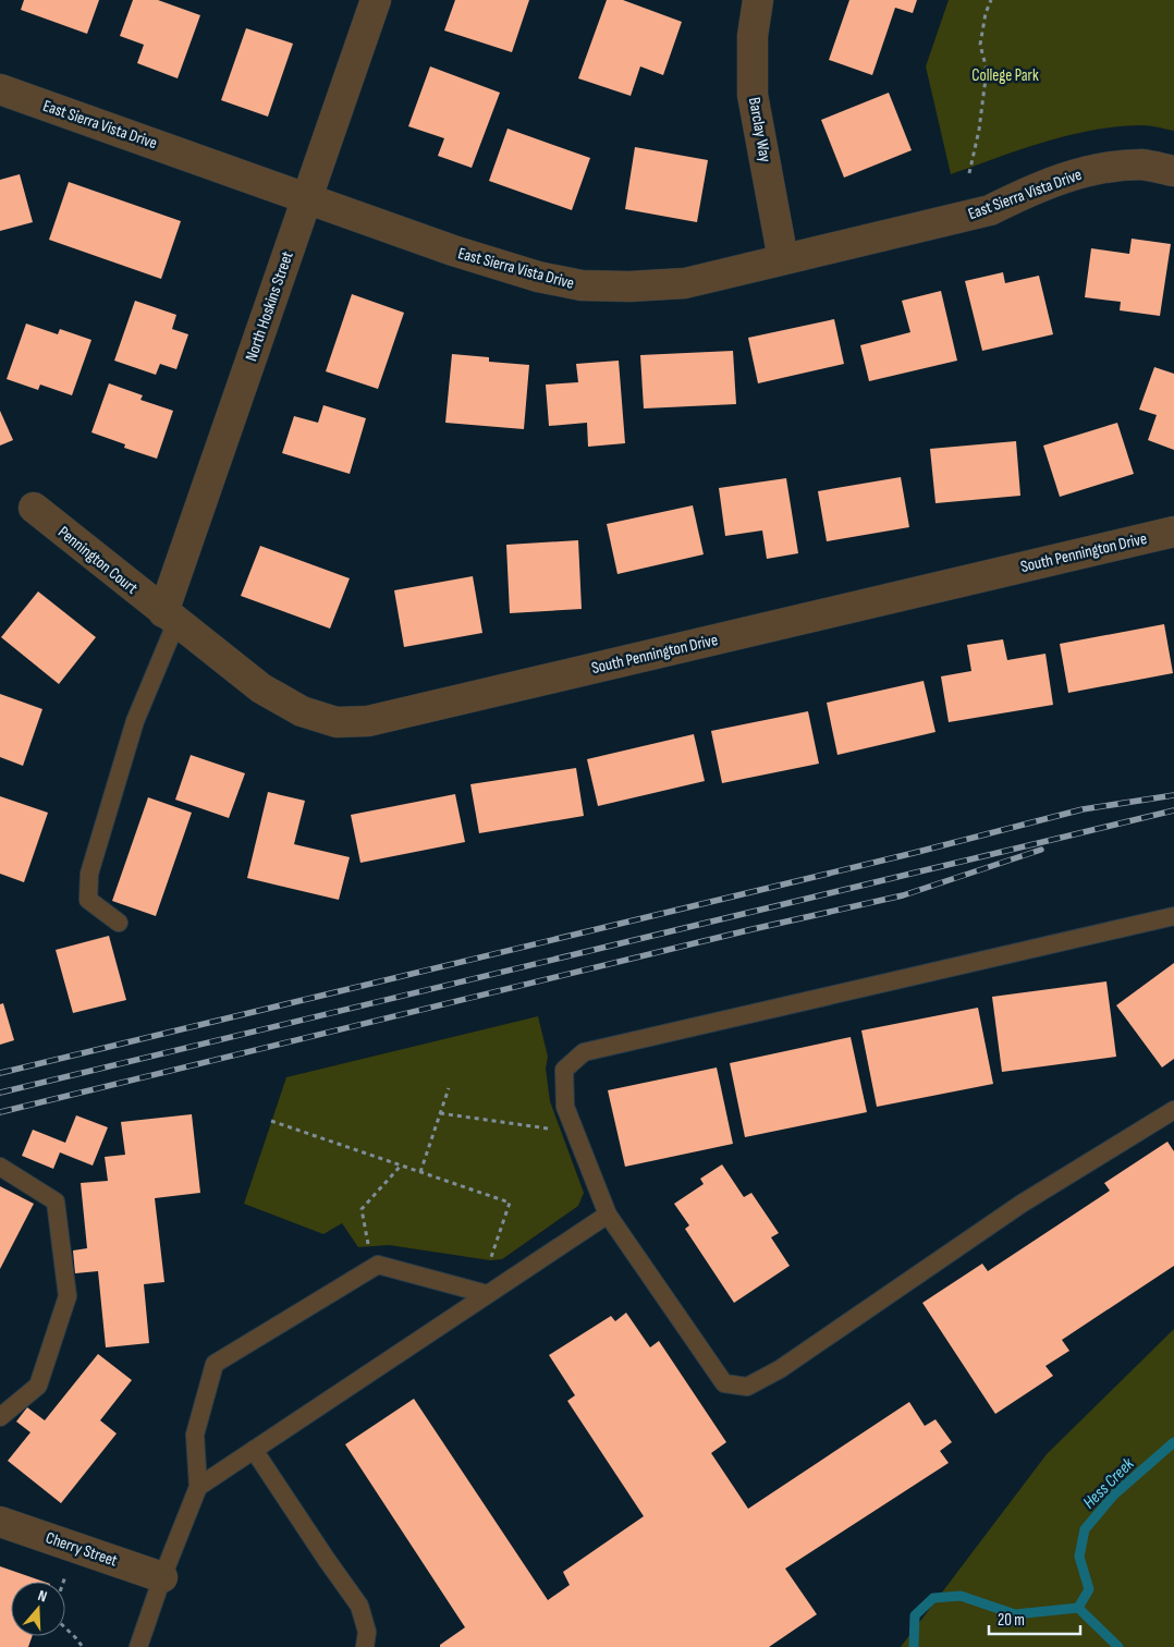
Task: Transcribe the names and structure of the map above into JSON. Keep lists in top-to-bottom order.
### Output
{
  "streets": {
    "street": [
      "East Sierra Vista Drive",
      "Barclay Way",
      "North Hoskins Street",
      "South Pennington Drive",
      "Pennington Court",
      "Cherry Street"
    ]
  },
  "crossings": [
    ["East Sierra Vista Drive", "Barclay Way"],
    ["East Sierra Vista Drive", "North Hoskins Street"],
    ["North Hoskins Street", "South Pennington Drive"],
    ["North Hoskins Street", "Pennington Court"],
    ["South Pennington Drive", "Pennington Court"]
  ],
  "water": ["Hess Creek"],
  "parks": ["College Park"],
  "scale_bar": "20 m",
  "north": "top"
}
